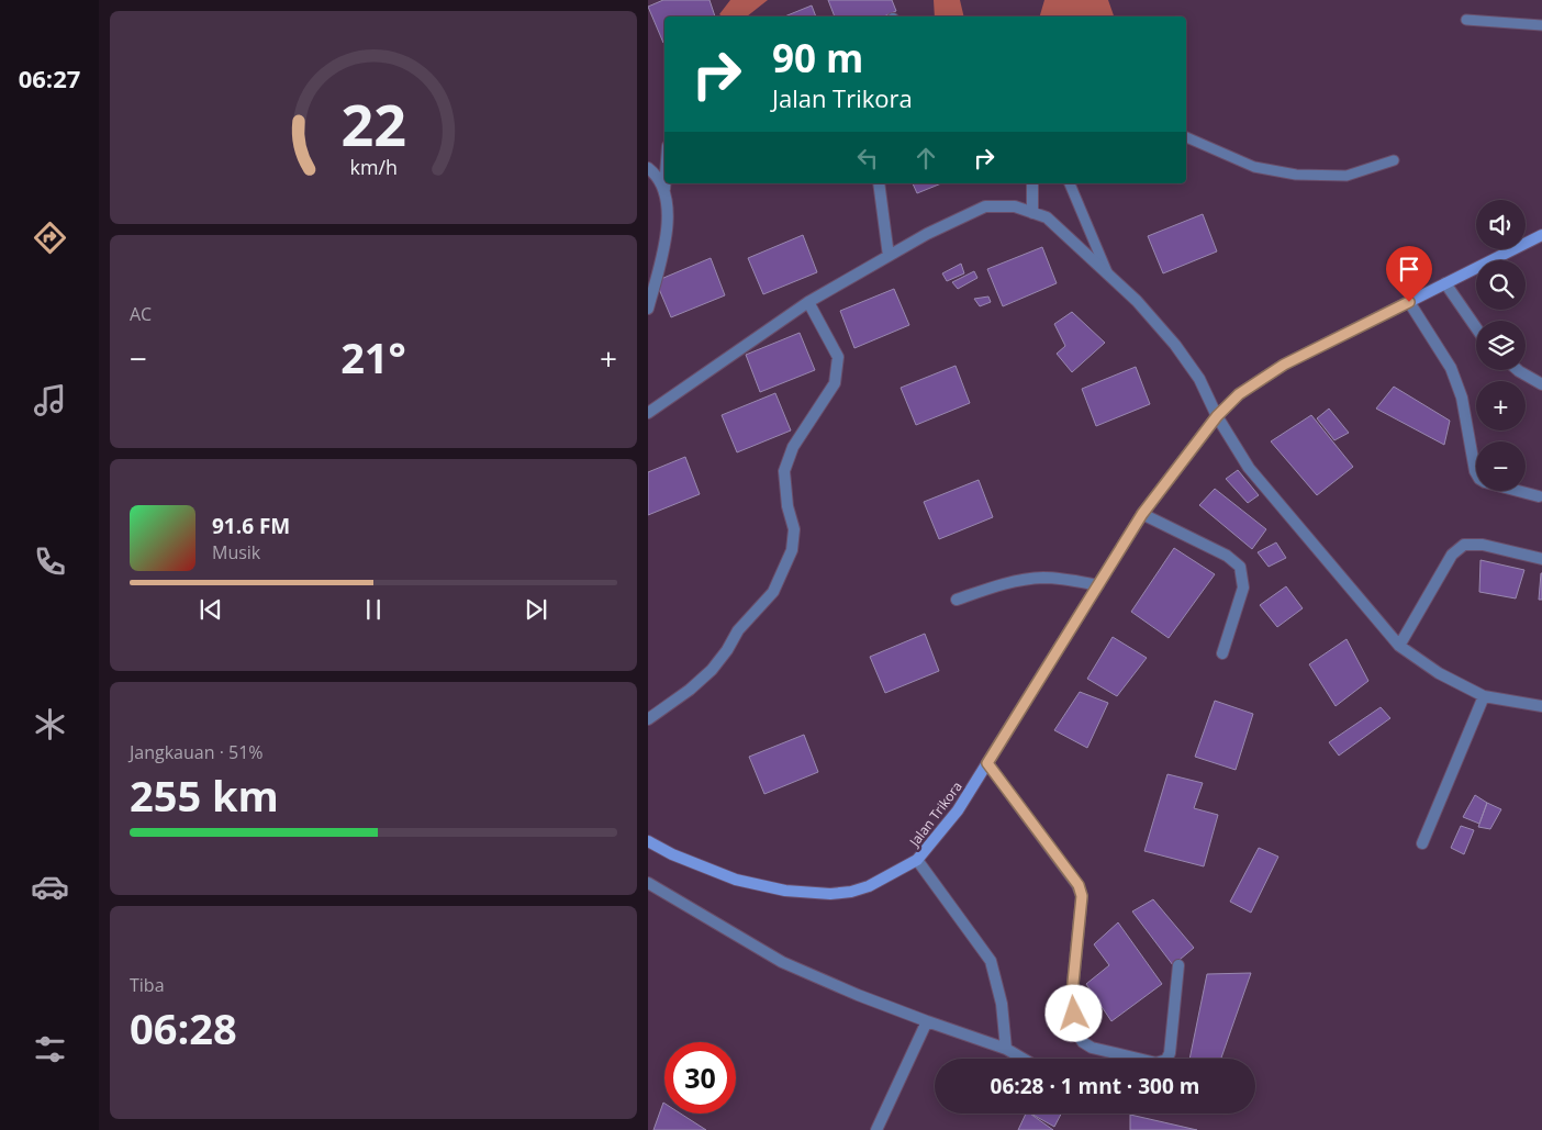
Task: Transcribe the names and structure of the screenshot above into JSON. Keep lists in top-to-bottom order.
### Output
{
  "streets": {
    "street": ["Jalan Trikora"]
  },
  "page": {
    "tabs": "06:27",
    "turn": ["90 m", "Jalan Trikora"],
    "map_buttons": ["+", "−"],
    "tile": [
      "AC",
      ["Jangkauan · 51%", "255 km"],
      ["Tiba", "06:28"]
    ],
    "heat": ["−", "21°", "+"],
    "song": ["91.6 FM", "Musik"],
    "limit": "30",
    "trip": "06:28 · 1 mnt · 300 m",
    "gauge": ["22", "km/h"]
  }
}
